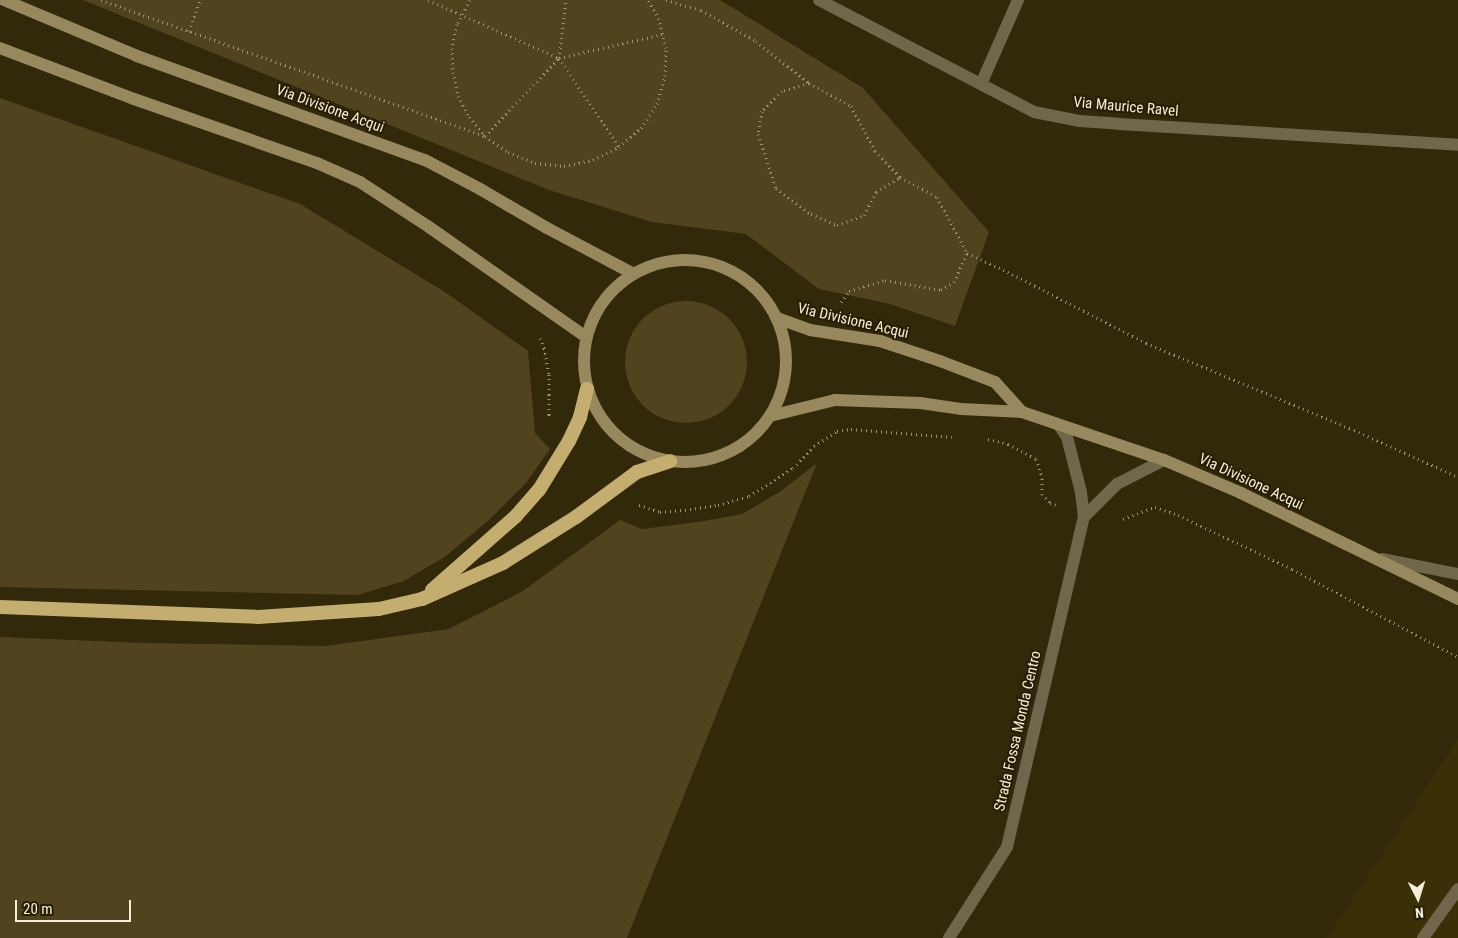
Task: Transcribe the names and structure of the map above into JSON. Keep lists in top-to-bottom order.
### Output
{
  "streets": {
    "main road": ["Via Divisione Acqui"],
    "street": ["Via Maurice Ravel", "Strada Fossa Monda Centro"]
  },
  "crossings": [
    ["Via Divisione Acqui", "Strada Fossa Monda Centro"]
  ],
  "scale_bar": "20 m",
  "north": "bottom"
}
